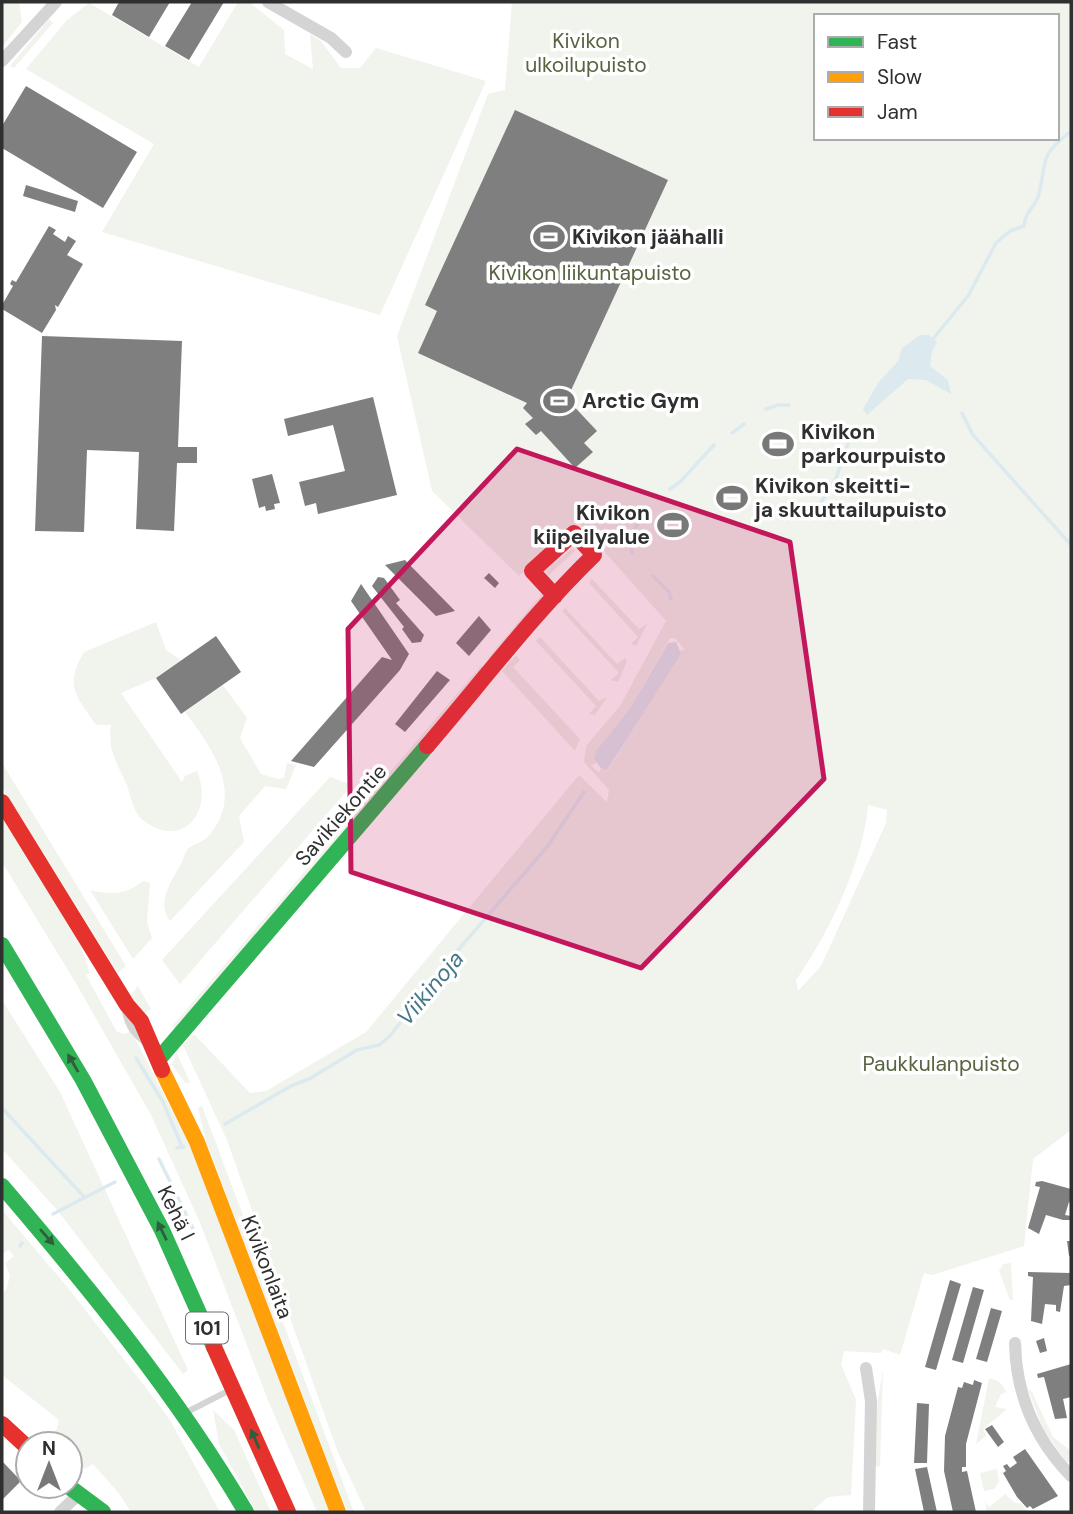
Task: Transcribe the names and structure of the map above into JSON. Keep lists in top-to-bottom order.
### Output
{
  "streets": {
    "main road": [
      "Savikiekontie",
      "Kehä I",
      "Kivikonlaita",
      "101"
    ]
  },
  "crossings": [
    ["Savikiekontie", "Kivikonlaita"]
  ],
  "water": ["Viikinoja"],
  "parks": ["Kivikon ulkoilupuisto", "Kivikon liikuntapuisto", "Paukkulanpuisto"],
  "places": {
    "sports": [
      "Kivikon jäähalli",
      "Arctic Gym",
      "Kivikon parkourpuisto",
      "Kivikon skeitti- ja skuuttailupuisto",
      "Kivikon kiipeilyalue"
    ]
  },
  "legend": ["Fast", "Slow", "Jam"],
  "north": "top"
}
